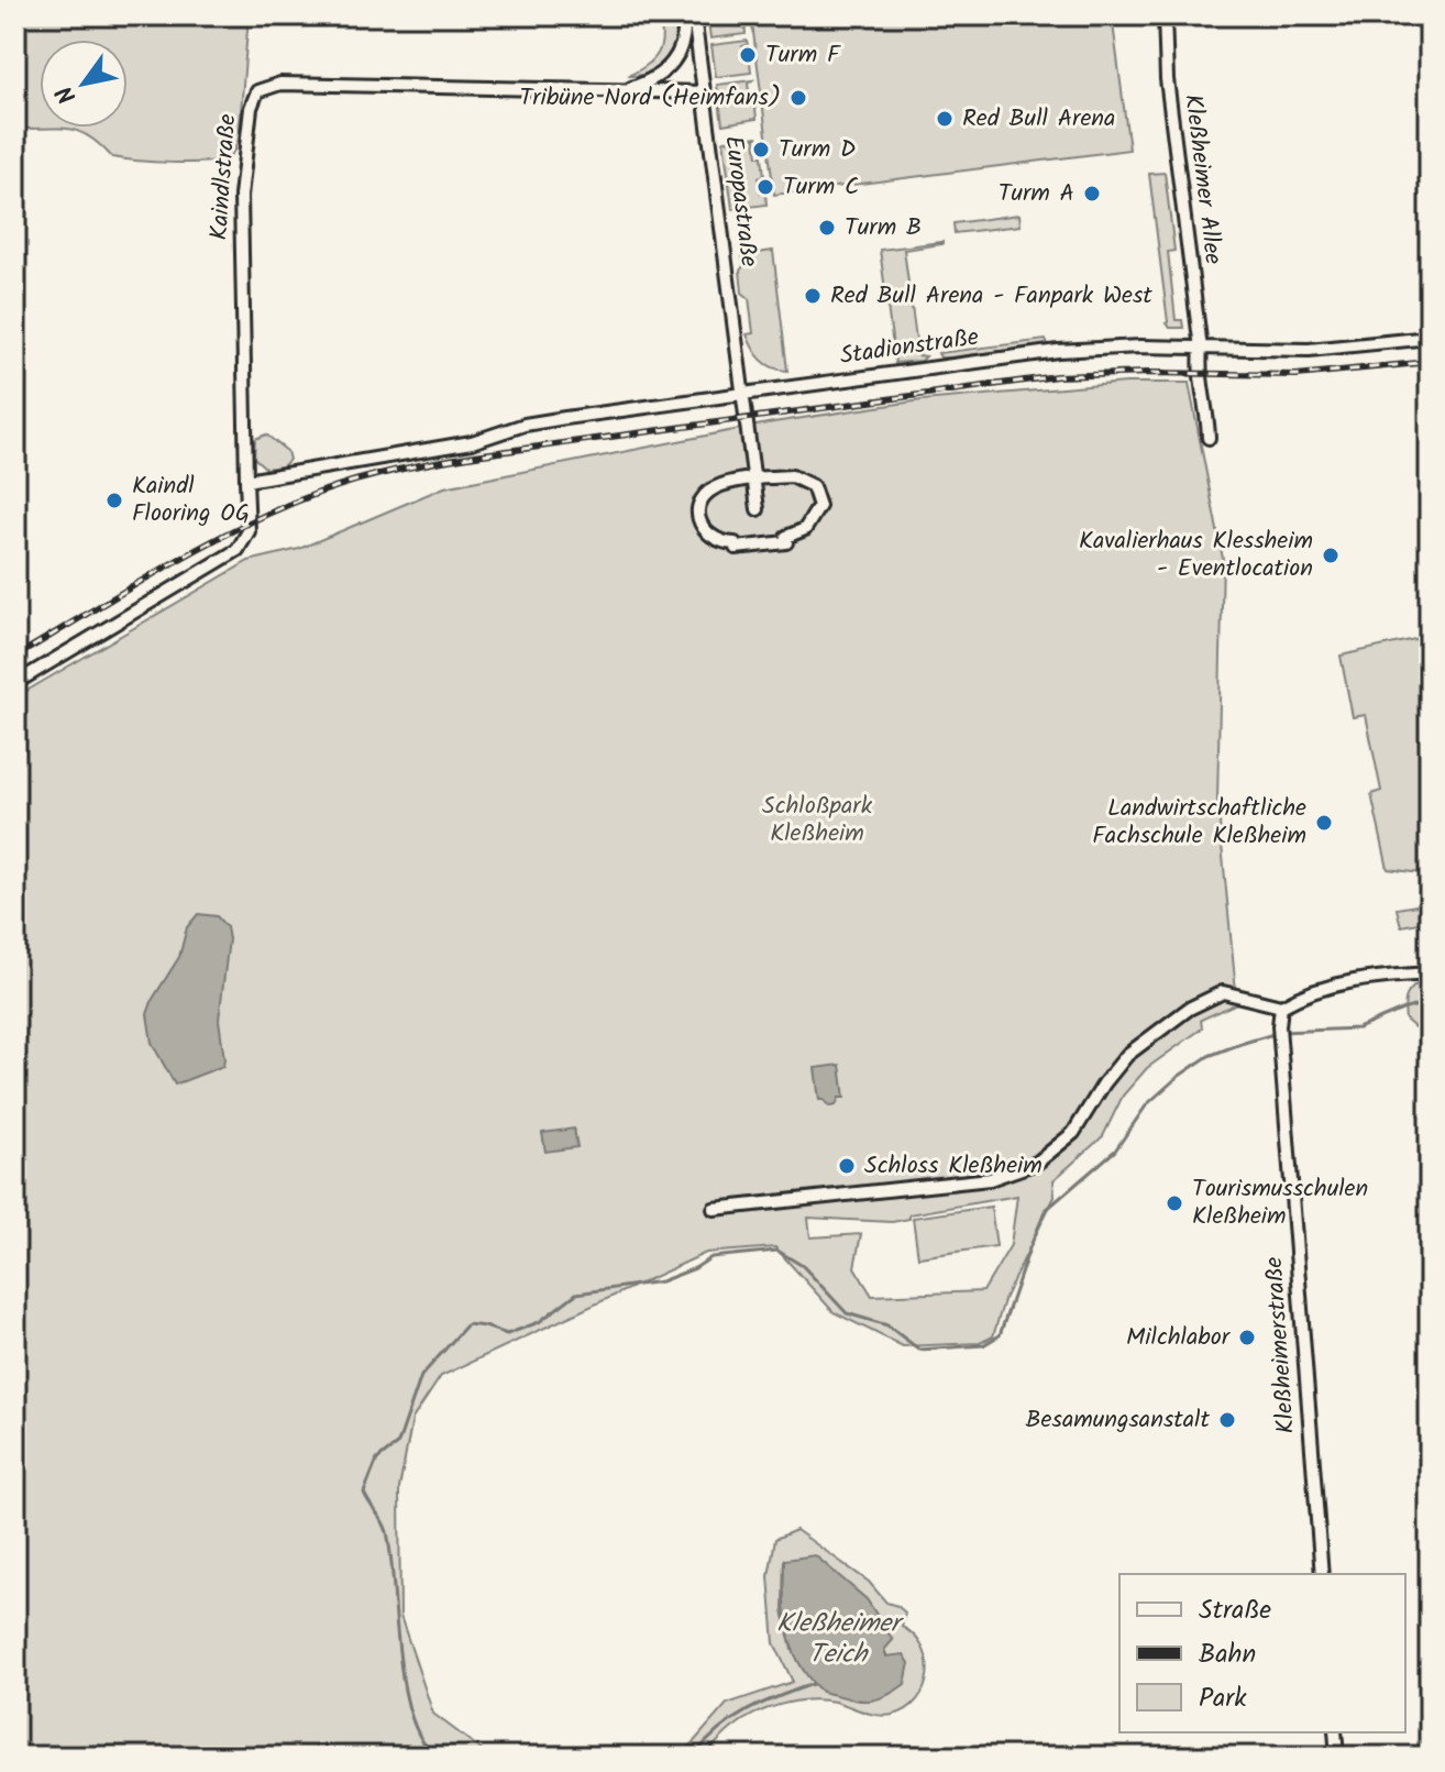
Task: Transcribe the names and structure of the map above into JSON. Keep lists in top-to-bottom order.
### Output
{
  "streets": {
    "street": [
      "Kaindlstraße",
      "Kleßheimer Allee",
      "Europastraße",
      "Stadionstraße",
      "Kleßheimerstraße"
    ]
  },
  "crossings": [
    ["Kaindlstraße", "Europastraße"],
    ["Kleßheimer Allee", "Stadionstraße"],
    ["Europastraße", "Stadionstraße"]
  ],
  "water": ["Kleßheimer Teich"],
  "parks": ["Schloßpark Kleßheim"],
  "places": [
    "Turm F",
    "Tribüne Nord (Heimfans)",
    "Red Bull Arena",
    "Turm D",
    "Turm C",
    "Turm A",
    "Turm B",
    "Red Bull Arena - Fanpark West",
    "Kaindl Flooring OG",
    "Kavalierhaus Klessheim - Eventlocation",
    "Landwirtschaftliche Fachschule Kleßheim",
    "Schloss Kleßheim",
    "Tourismusschulen Kleßheim",
    "Milchlabor",
    "Besamungsanstalt"
  ],
  "legend": ["Straße", "Bahn", "Park"],
  "north": "bottom left"
}
